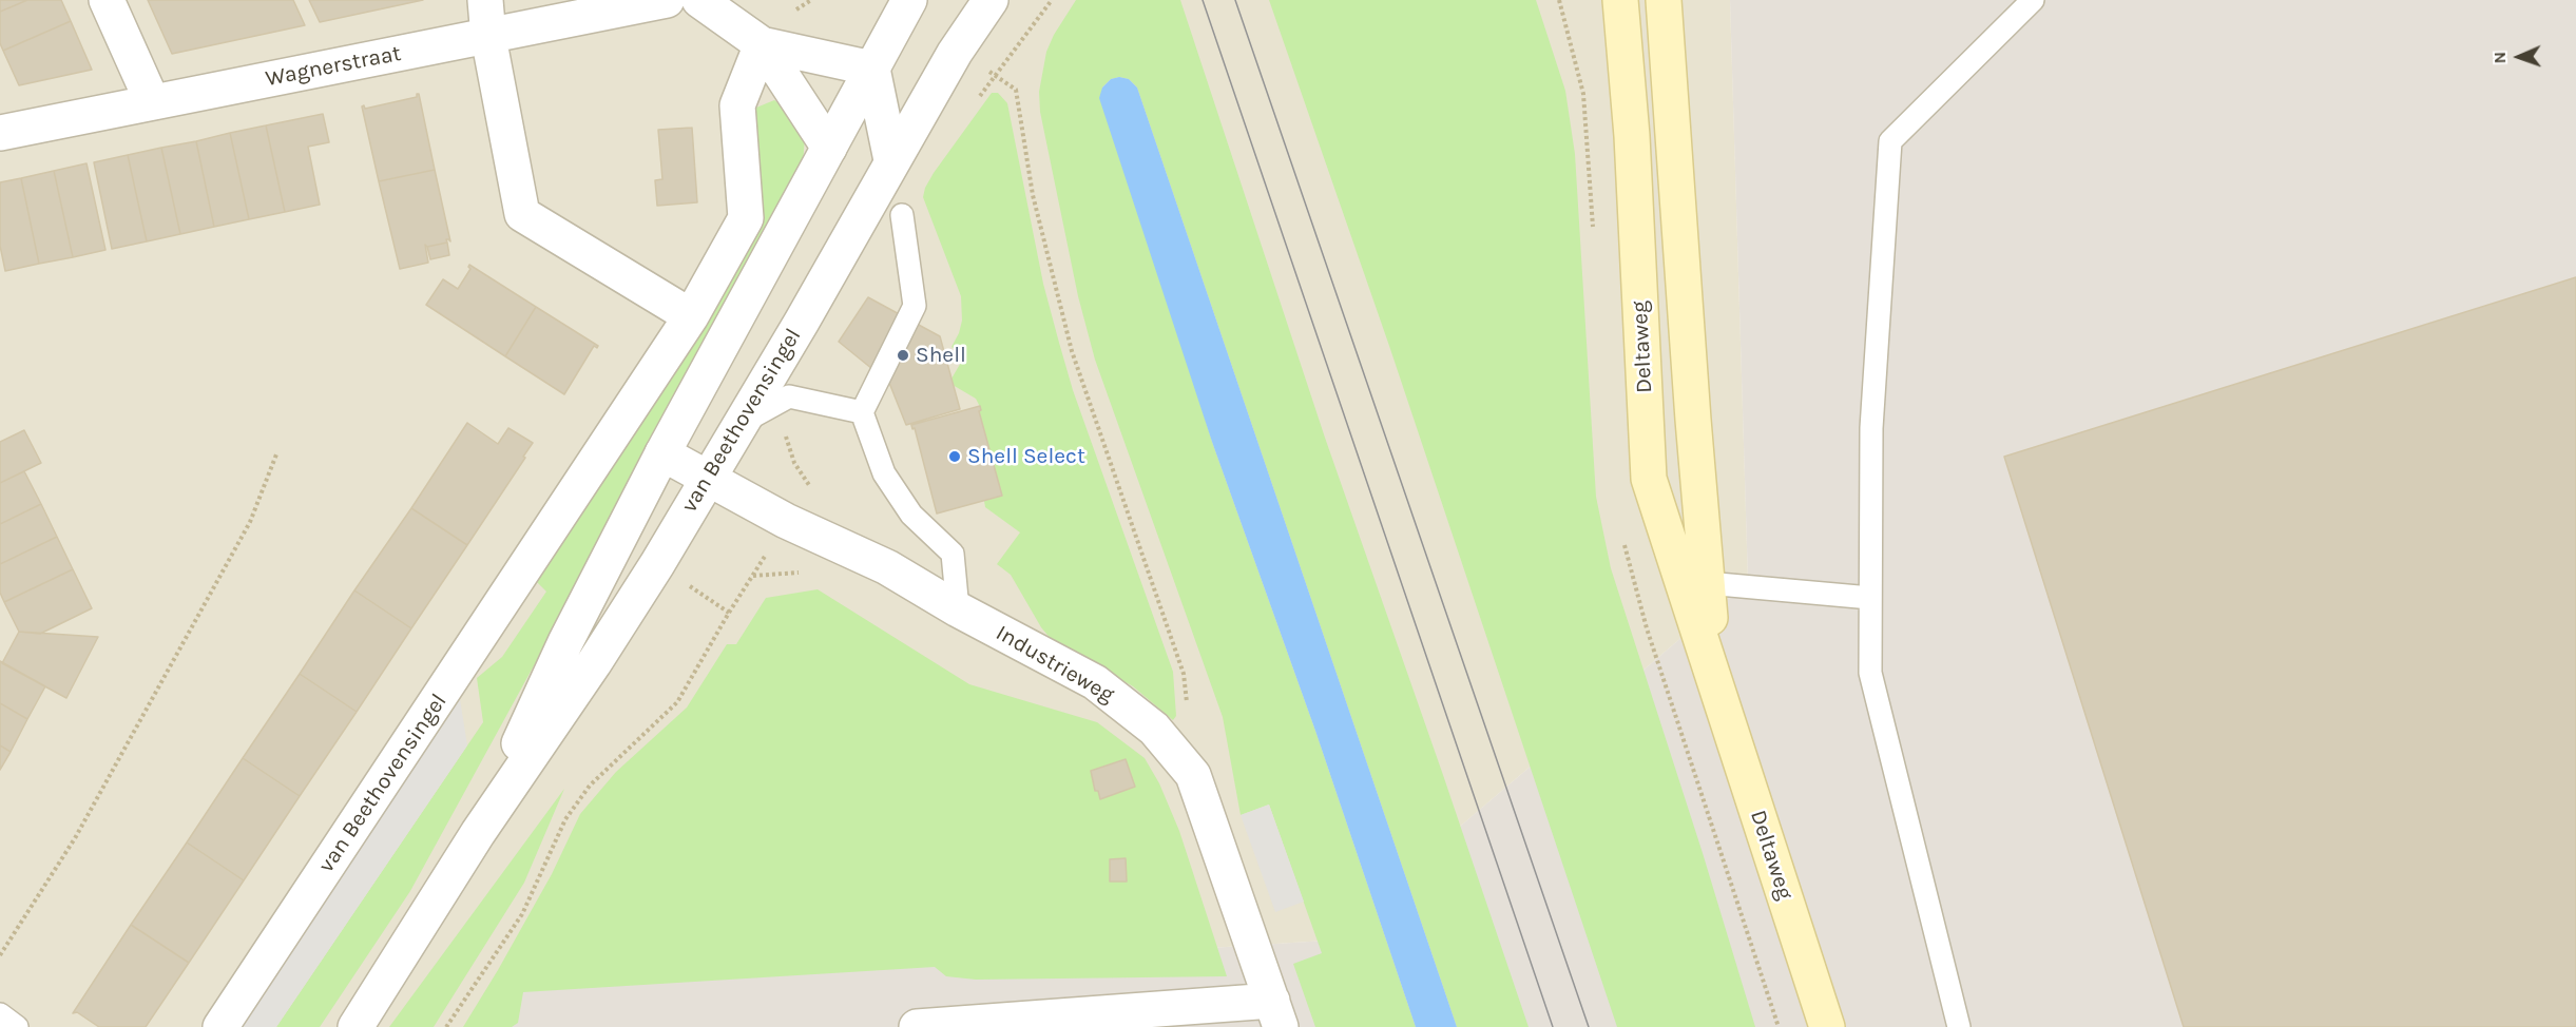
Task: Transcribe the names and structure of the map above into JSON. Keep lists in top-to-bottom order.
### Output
{
  "streets": {
    "main road": ["Deltaweg"],
    "street": ["Wagnerstraat", "van Beethovensingel", "Industrieweg"]
  },
  "crossings": [
    ["van Beethovensingel", "Industrieweg"]
  ],
  "places": ["Shell", "Shell Select"],
  "north": "left"
}
